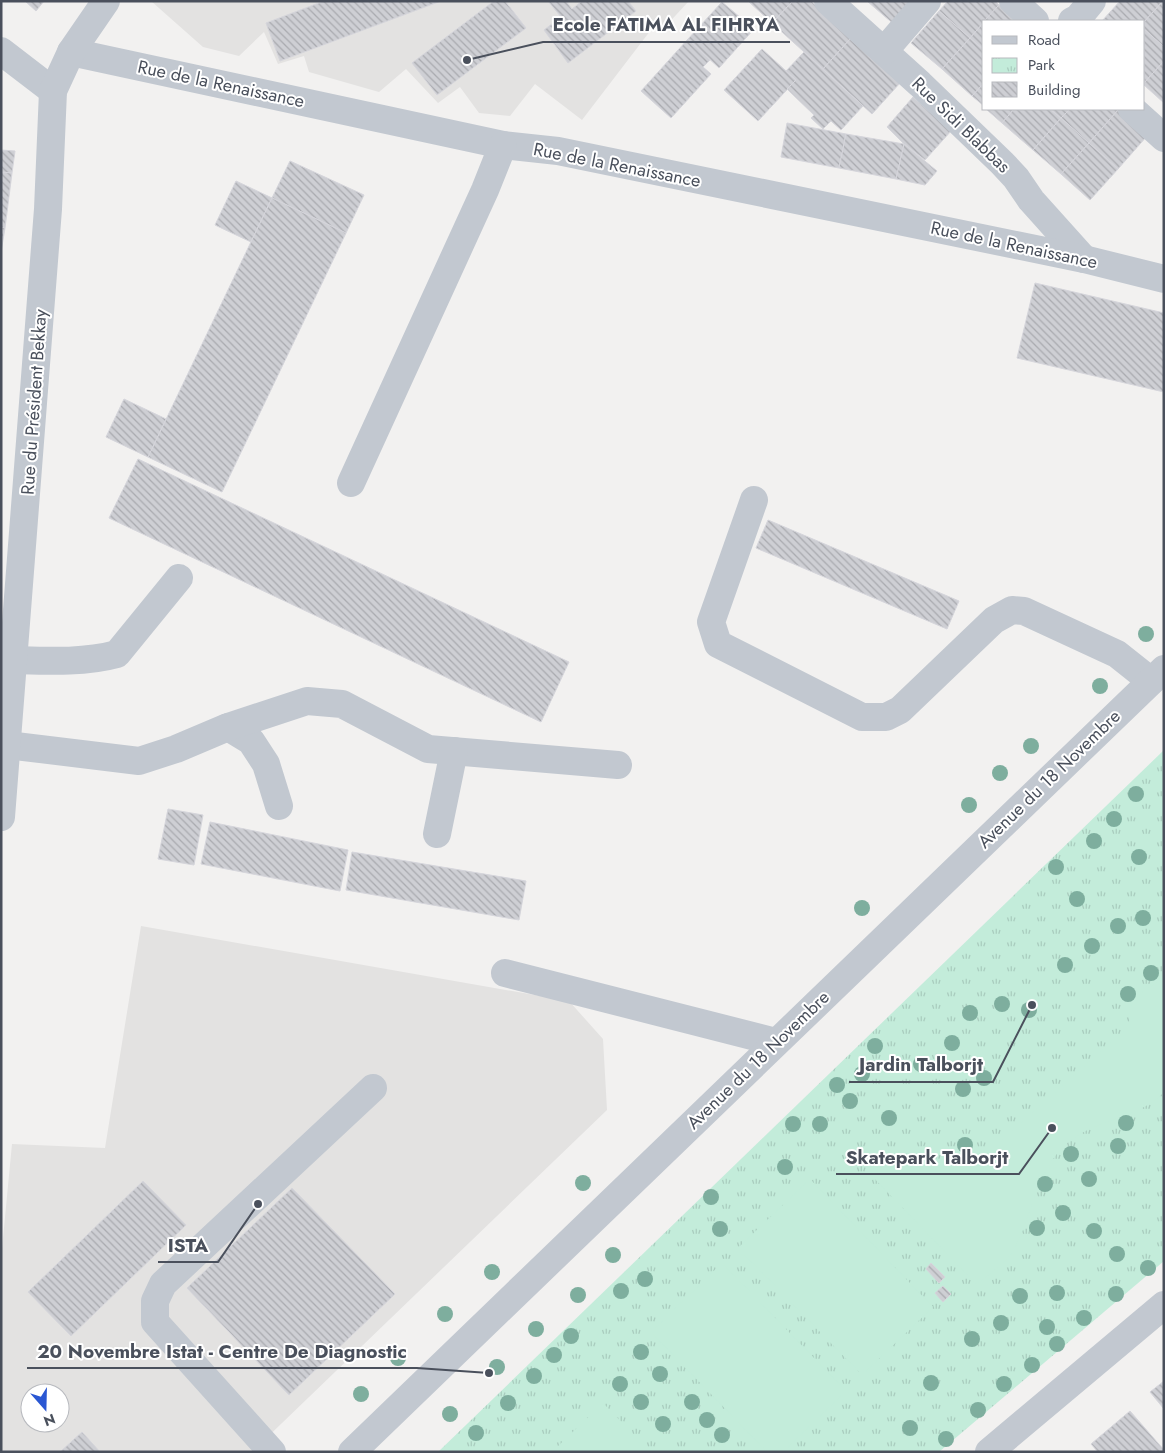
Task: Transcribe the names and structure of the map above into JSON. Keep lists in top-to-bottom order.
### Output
{
  "streets": {
    "street": [
      "Rue de la Renaissance",
      "Rue Sidi Blabbas",
      "Rue du Président Bekkay",
      "Avenue du 18 Novembre"
    ]
  },
  "crossings": [
    ["Rue de la Renaissance", "Rue Sidi Blabbas"],
    ["Rue de la Renaissance", "Rue du Président Bekkay"]
  ],
  "places": [
    "Ecole FATIMA AL FIHRYA",
    "Jardin Talborjt",
    "Skatepark Talborjt",
    "ISTA",
    "20 Novembre Istat - Centre De Diagnostic"
  ],
  "legend": ["Road", "Park", "Building"],
  "north": "bottom"
}
